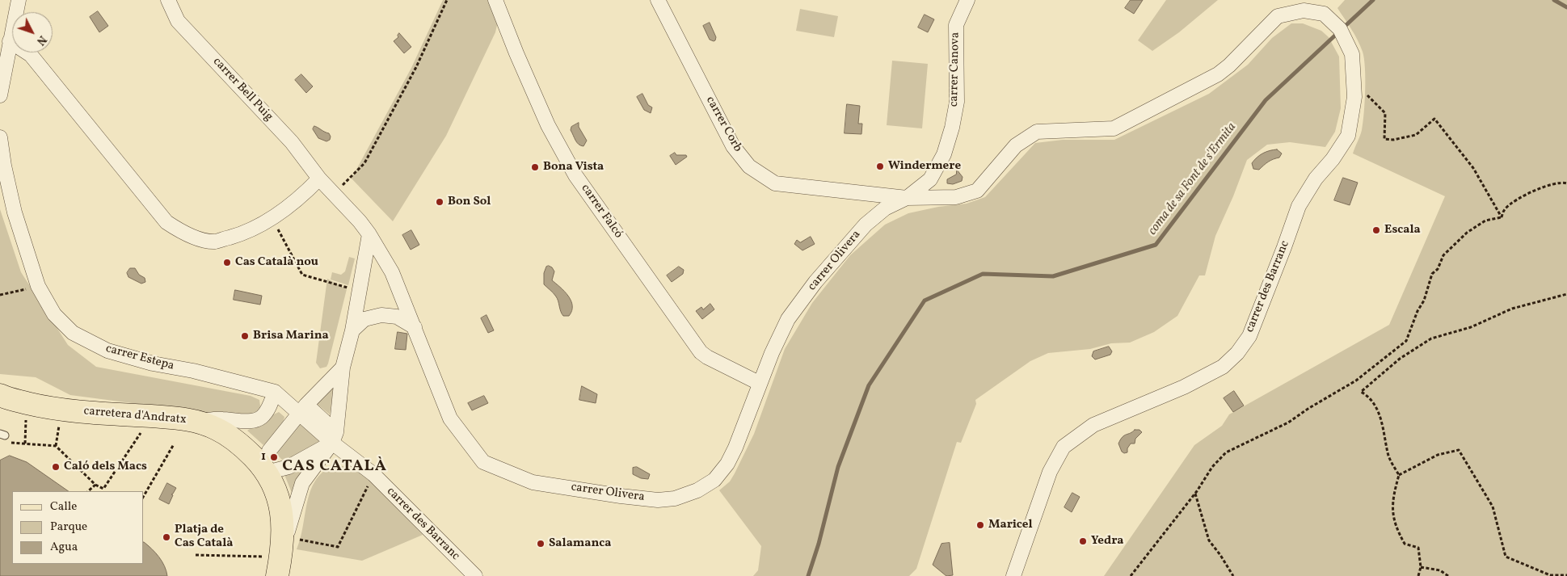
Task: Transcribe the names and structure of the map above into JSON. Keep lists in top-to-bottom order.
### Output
{
  "streets": {
    "main road": ["carretera d'Andratx"],
    "street": [
      "carrer Canova",
      "carrer Bell Puig",
      "carrer Corb",
      "carrer Falcó",
      "carrer Olivera",
      "carrer des Barranc",
      "carrer Estepa"
    ]
  },
  "crossings": [
    ["carrer Canova", "carrer Corb"],
    ["carrer Canova", "carrer Olivera"],
    ["carrer Canova", "carrer des Barranc"],
    ["carrer Bell Puig", "carrer Olivera"],
    ["carrer Corb", "carrer Olivera"],
    ["carrer Corb", "carrer des Barranc"],
    ["carrer Falcó", "carrer Olivera"],
    ["carrer Olivera", "carrer des Barranc"],
    ["carrer des Barranc", "carrer Estepa"]
  ],
  "districts": ["CAS CATALÀ"],
  "water": ["coma de sa Font de s'Ermita"],
  "places": [
    "Windermere",
    "Bona Vista",
    "Bon Sol",
    "Escala",
    "Cas Català nou",
    "Brisa Marina",
    "1",
    "Caló dels Macs",
    "Maricel",
    "Platja de Cas Català",
    "Yedra",
    "Salamanca"
  ],
  "legend": ["Calle", "Parque", "Agua"],
  "north": "bottom right"
}
